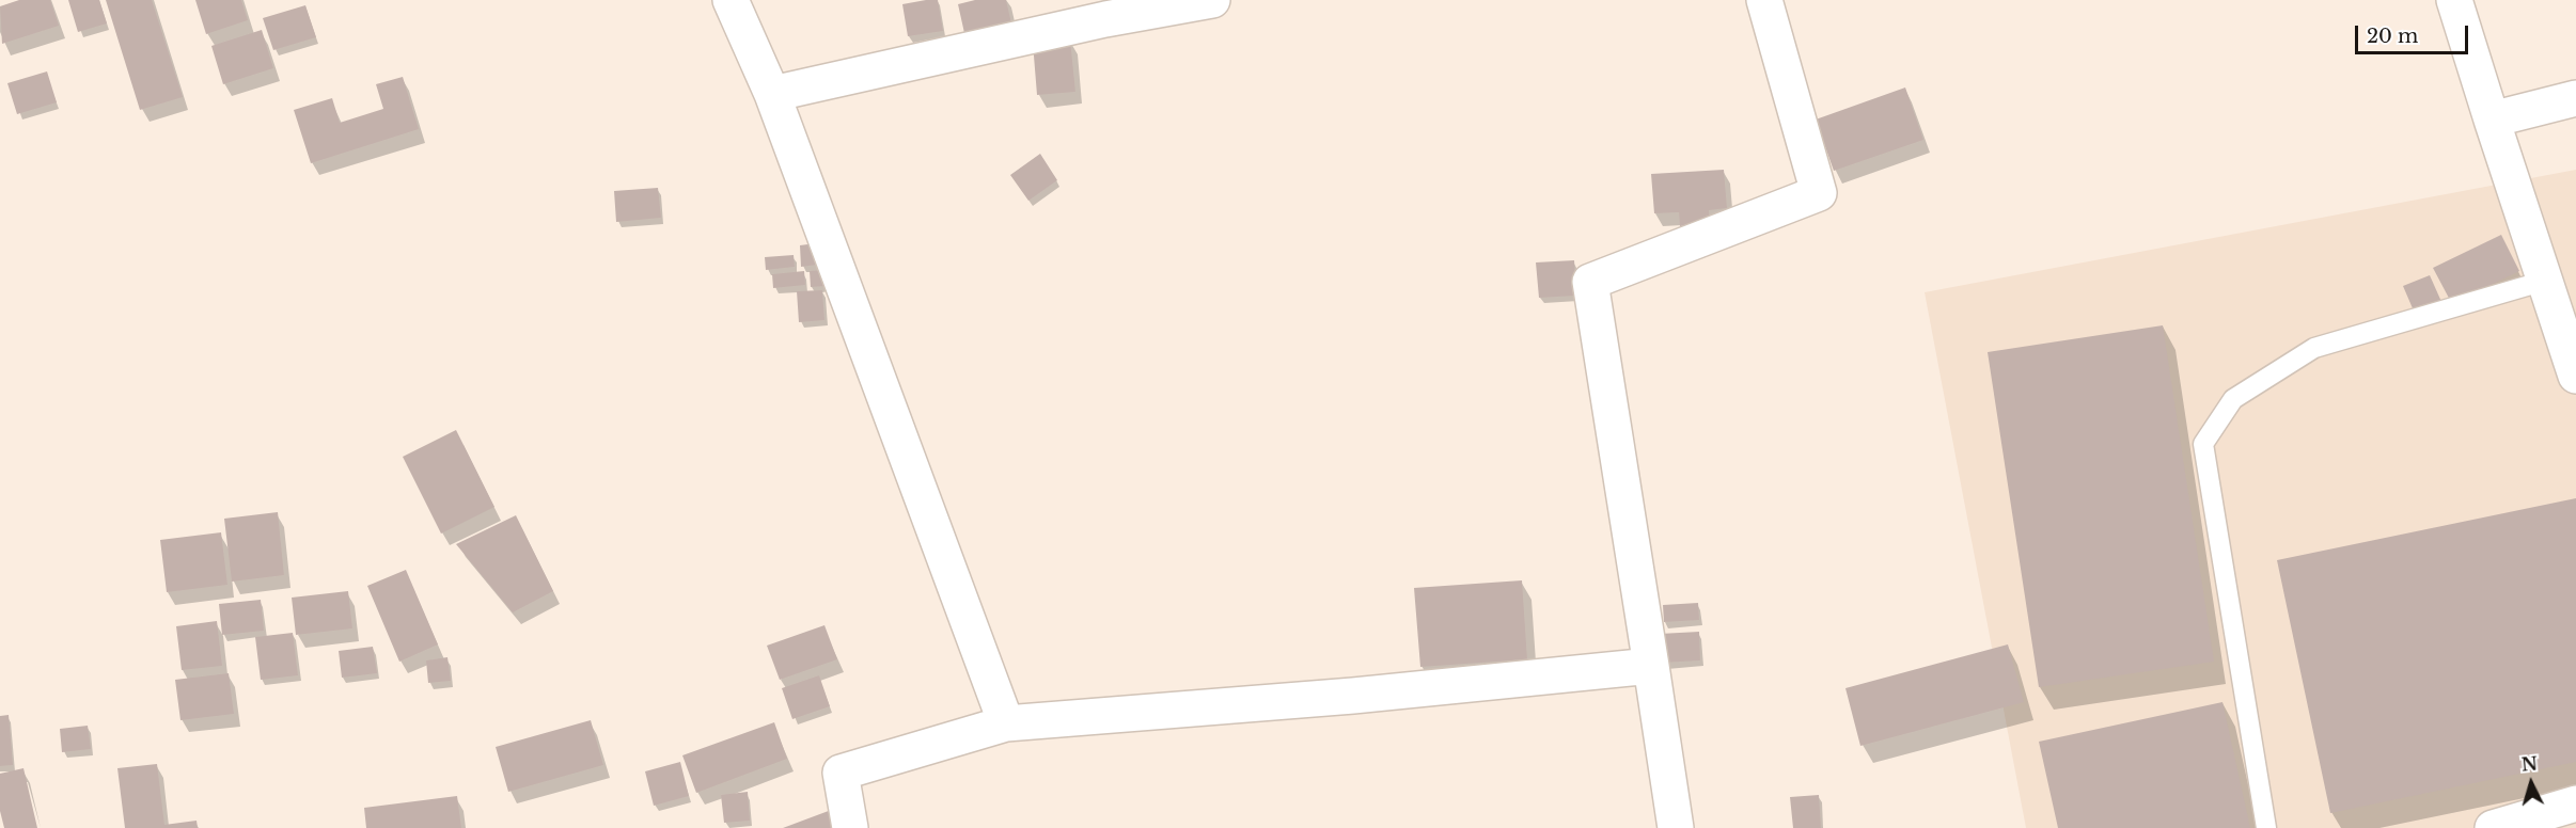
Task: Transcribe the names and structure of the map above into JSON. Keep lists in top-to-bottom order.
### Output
{
  "scale_bar": "20 m",
  "north": "top"
}
